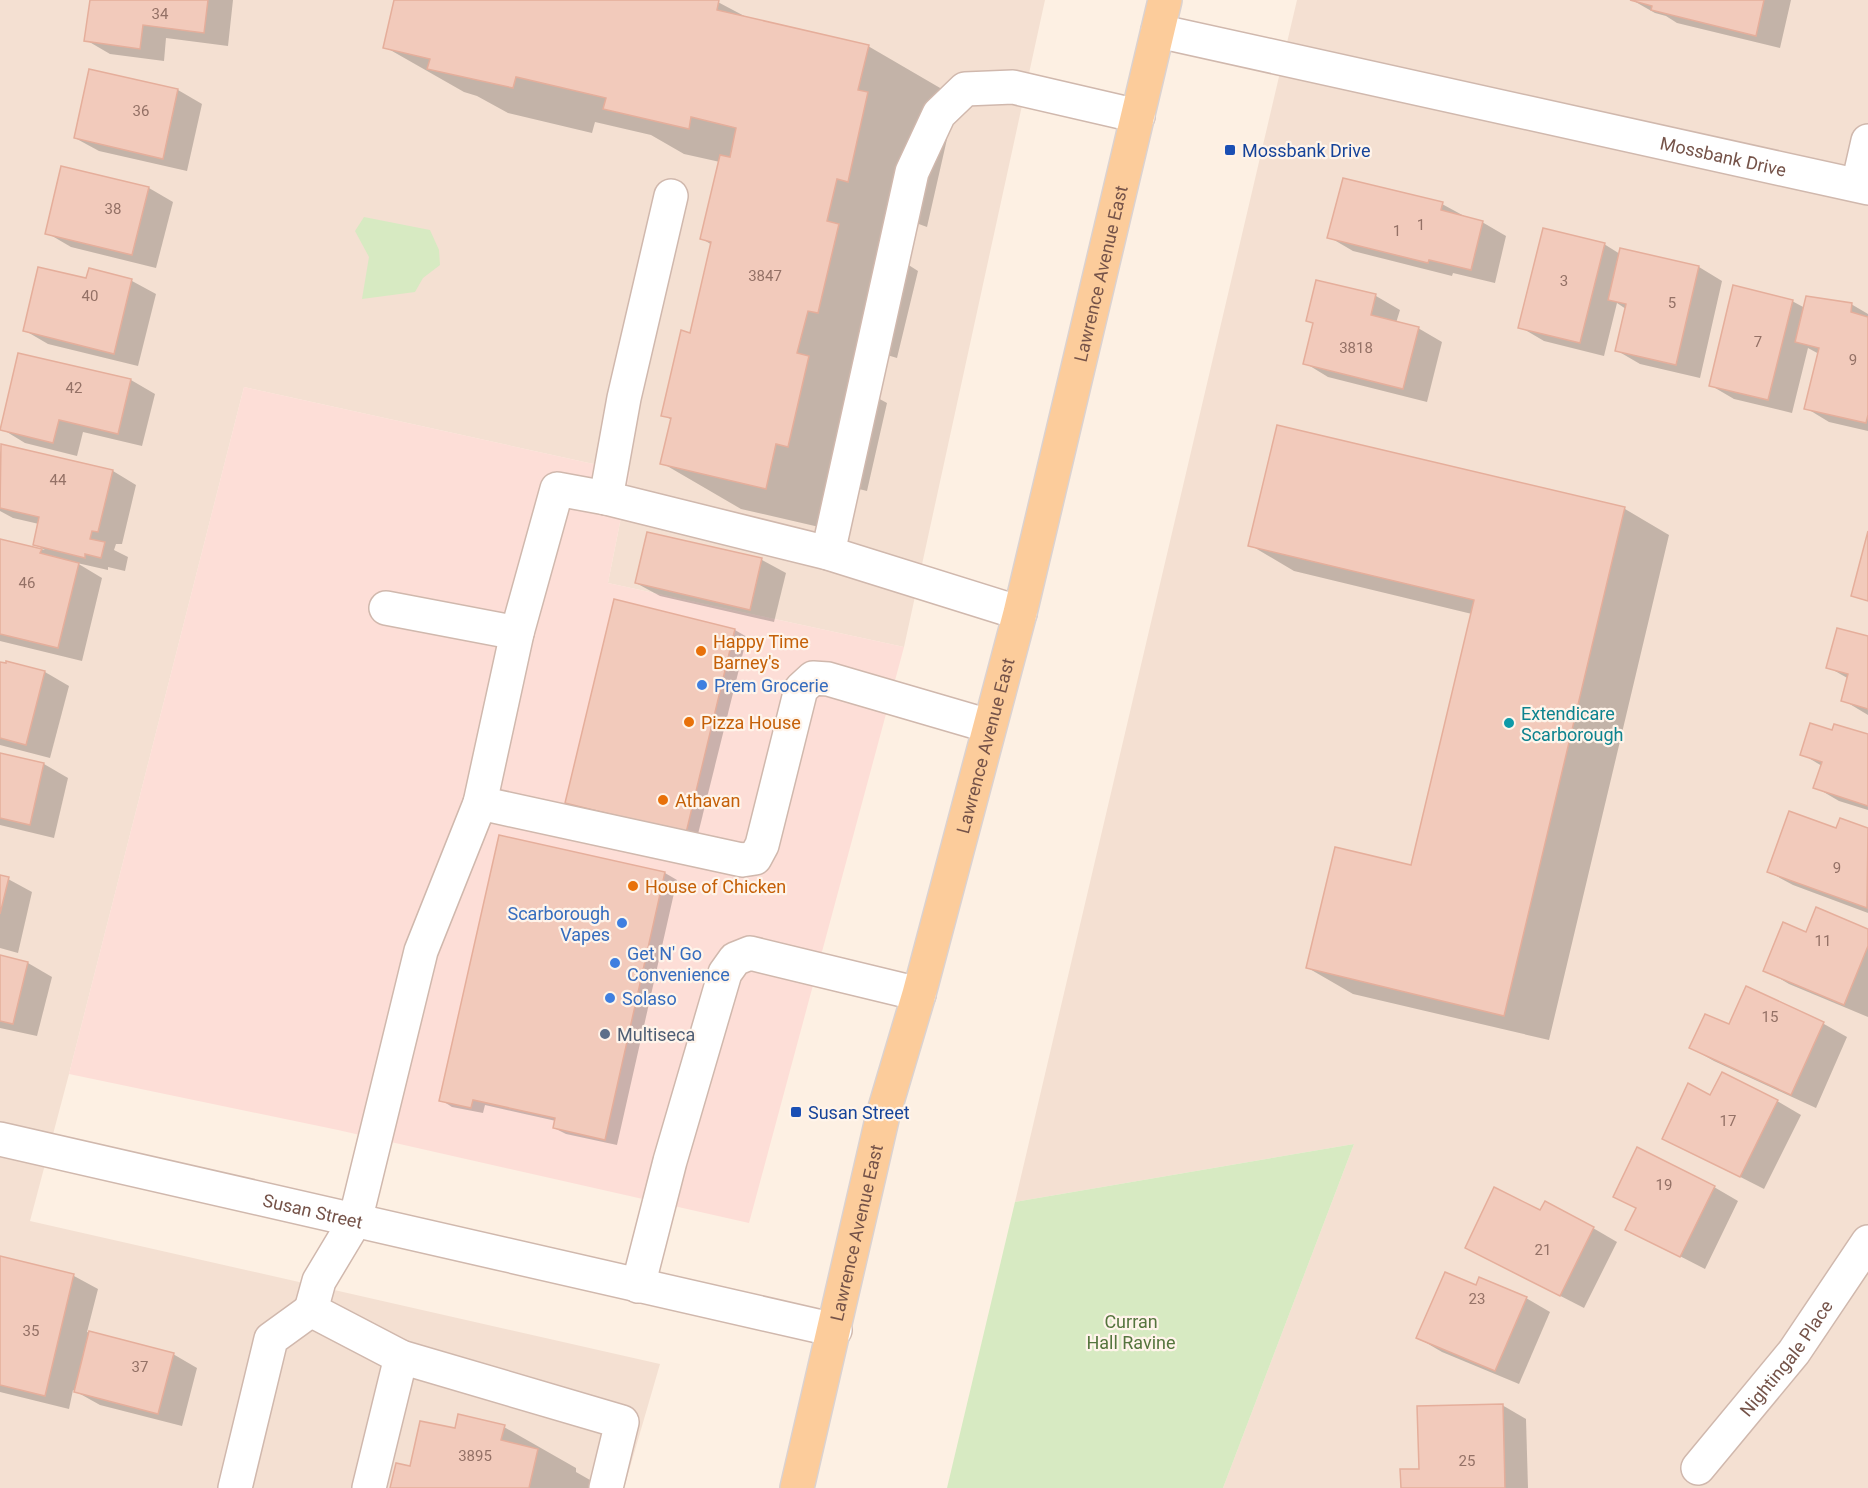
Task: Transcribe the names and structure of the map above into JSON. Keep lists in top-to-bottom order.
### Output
{
  "streets": {
    "main road": ["Lawrence Avenue East"],
    "street": ["Mossbank Drive", "Susan Street", "Nightingale Place"]
  },
  "crossings": [
    ["Mossbank Drive", "Lawrence Avenue East"],
    ["Lawrence Avenue East", "Susan Street"]
  ],
  "parks": ["Curran Hall Ravine"],
  "places": {
    "transit": ["Mossbank Drive", "Susan Street"],
    "other": [
      "Happy Time Barney's",
      "Prem Grocerie",
      "Pizza House",
      "Extendicare Scarborough",
      "Athavan",
      "House of Chicken",
      "Scarborough Vapes",
      "Get N' Go Convenience",
      "Solaso",
      "Multiseca"
    ]
  },
  "house_numbers": [
    "34",
    "36",
    "38",
    "1",
    "1",
    "3847",
    "3",
    "40",
    "5",
    "7",
    "3818",
    "9",
    "42",
    "44",
    "46",
    "9",
    "11",
    "15",
    "17",
    "19",
    "21",
    "23",
    "35",
    "37",
    "3895",
    "25"
  ]
}
